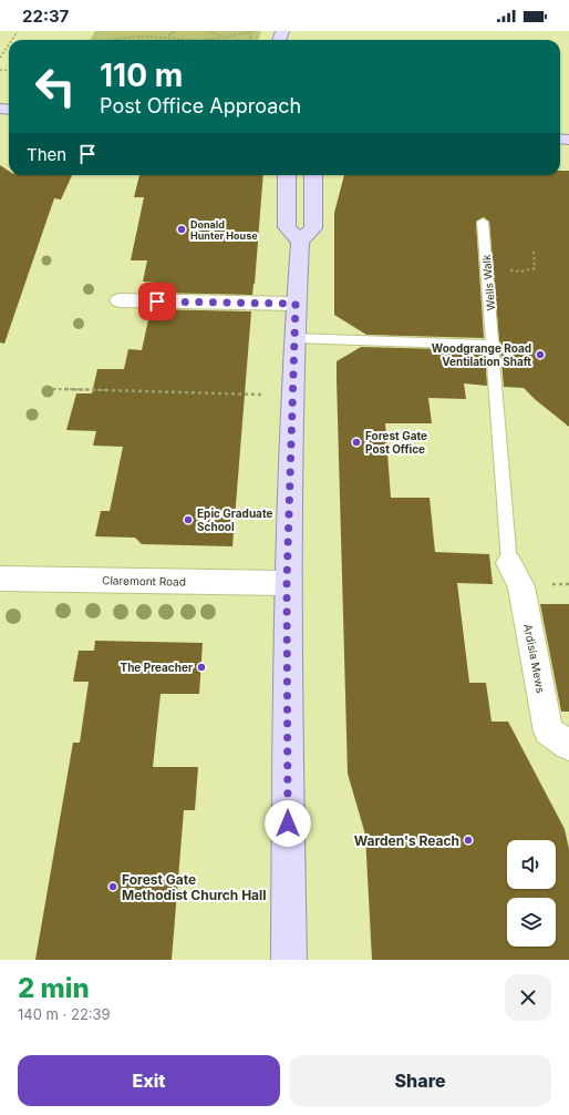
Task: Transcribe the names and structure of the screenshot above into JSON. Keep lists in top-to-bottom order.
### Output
{
  "streets": {
    "street": ["Claremont Road", "Ardisia Mews"],
    "lane": ["Wells Walk"]
  },
  "crossings": [
    ["Wells Walk", "Ardisia Mews"]
  ],
  "places": [
    "Donald Hunter House",
    "Woodgrange Road Ventilation Shaft",
    "Forest Gate Post Office",
    "Epic Graduate School",
    "The Preacher",
    "Warden's Reach",
    "Forest Gate Methodist Church Hall"
  ],
  "page": {
    "status": "22:37",
    "turn": ["110 m", "Post Office Approach"],
    "then": "Then",
    "heading": ["2 min", "140 m · 22:39"],
    "buttons": ["Exit", "Share"]
  }
}
